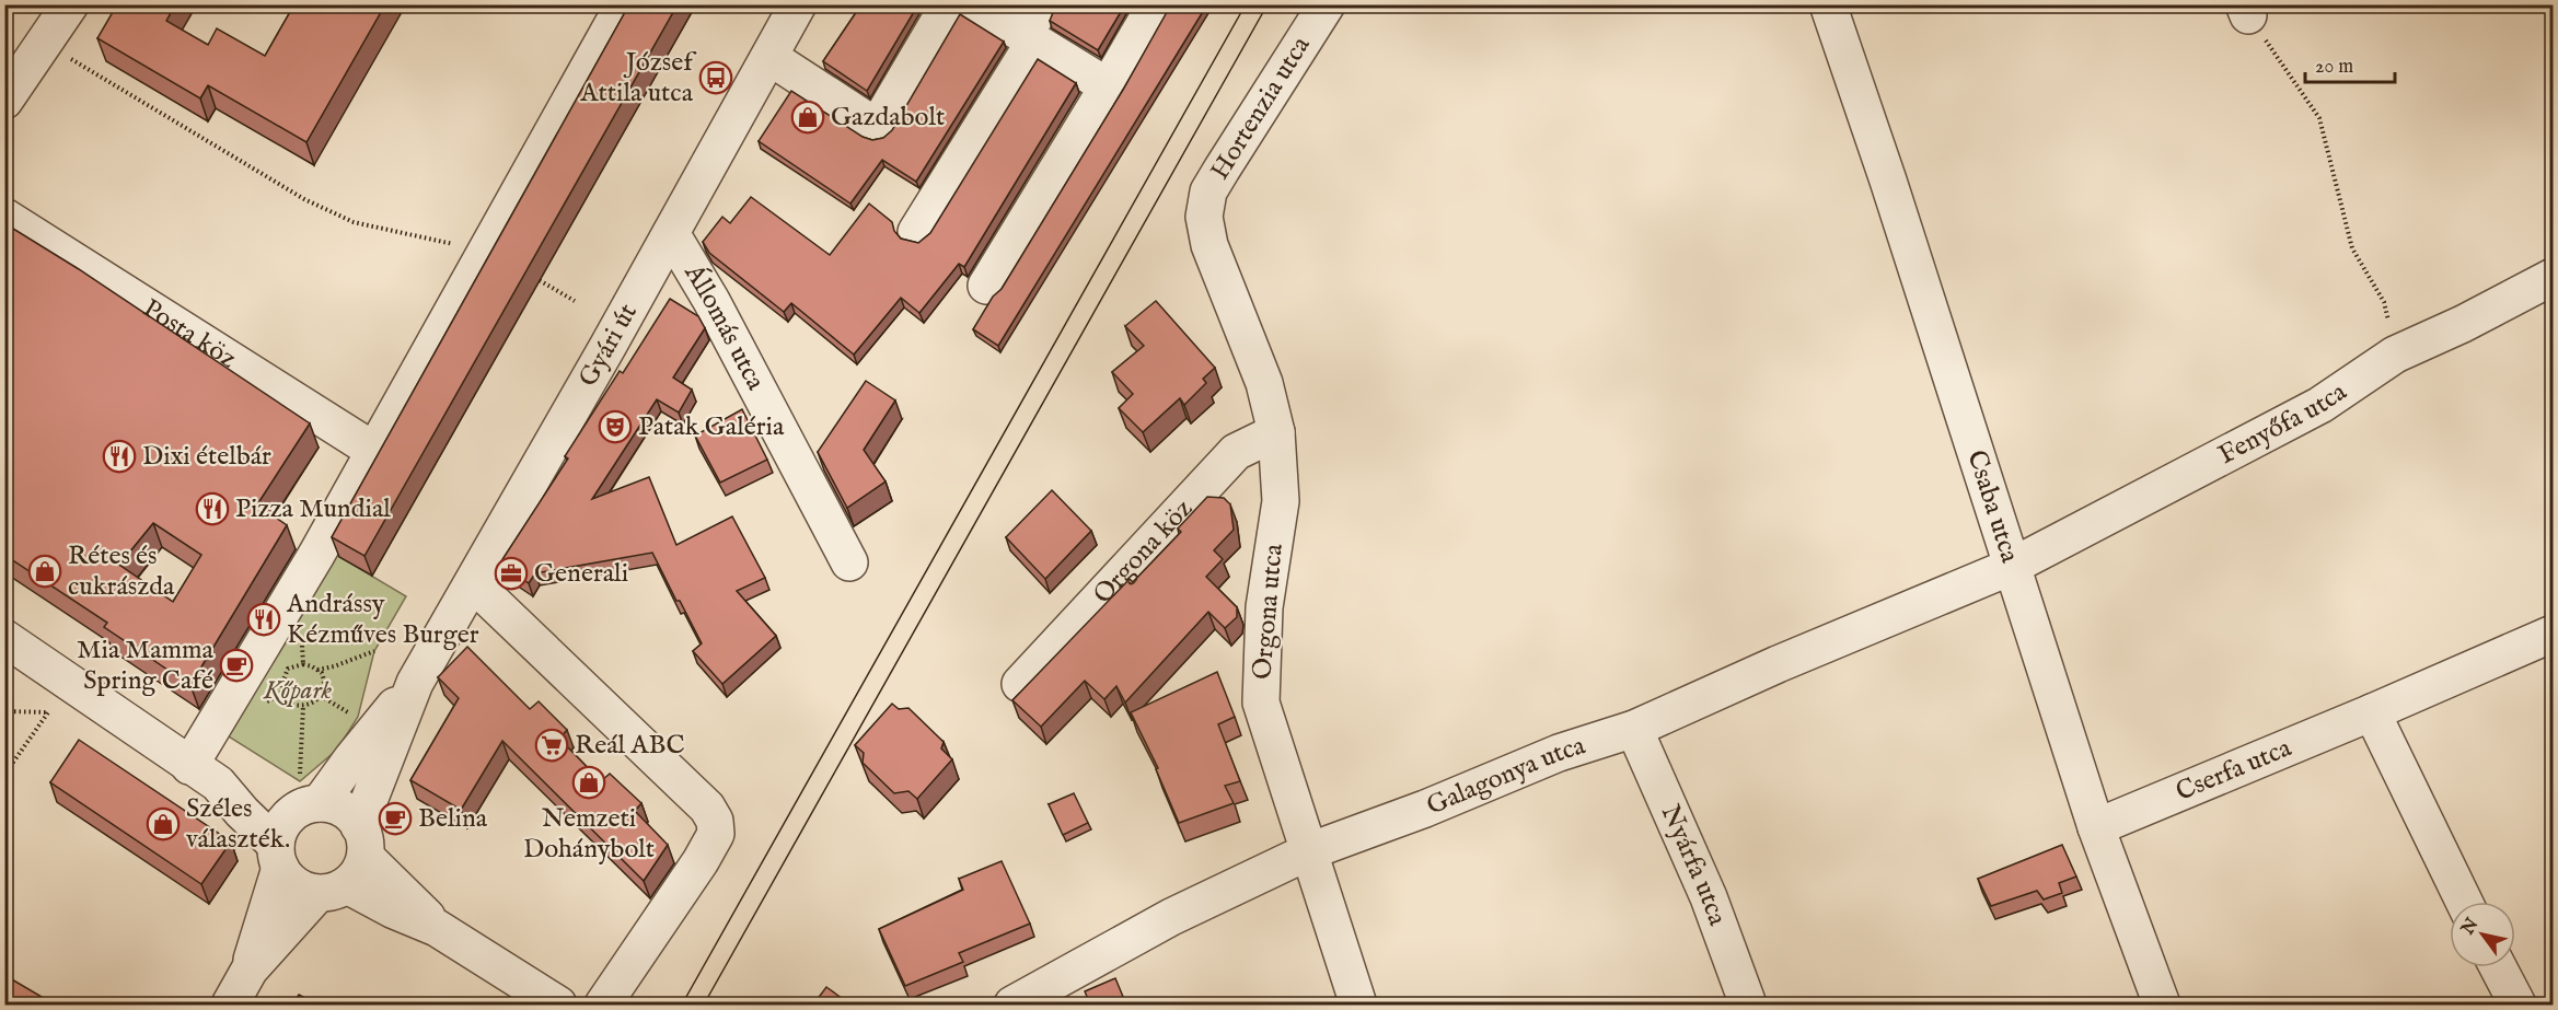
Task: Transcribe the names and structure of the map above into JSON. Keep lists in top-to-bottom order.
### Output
{
  "streets": {
    "street": [
      "Hortenzia utca",
      "Állomás utca",
      "Posta köz",
      "Gyári út",
      "Fenyőfa utca",
      "Csaba utca",
      "Orgona köz",
      "Orgona utca",
      "Cserfa utca",
      "Galagonya utca",
      "Nyárfa utca"
    ]
  },
  "crossings": [
    ["Hortenzia utca", "Orgona utca"],
    ["Állomás utca", "Gyári út"],
    ["Fenyőfa utca", "Csaba utca"],
    ["Fenyőfa utca", "Galagonya utca"],
    ["Csaba utca", "Cserfa utca"],
    ["Csaba utca", "Galagonya utca"],
    ["Orgona köz", "Orgona utca"],
    ["Orgona utca", "Galagonya utca"],
    ["Galagonya utca", "Nyárfa utca"]
  ],
  "parks": ["Kőpark"],
  "places": {
    "bus stop": ["József Attila utca"],
    "shop": [
      "Gazdabolt",
      "Rétes és cukrászda",
      "Nemzeti Dohánybolt",
      "Széles választék."
    ],
    "theatre": ["Patak Galéria"],
    "restaurant": ["Dixi ételbár", "Pizza Mundial", "Andrássy Kézműves Burger"],
    "office": ["Generali"],
    "cafe": ["Mia Mamma Spring Café", "Belina"],
    "supermarket": ["Reál ABC"]
  },
  "scale_bar": "20 m",
  "north": "top left"
}
